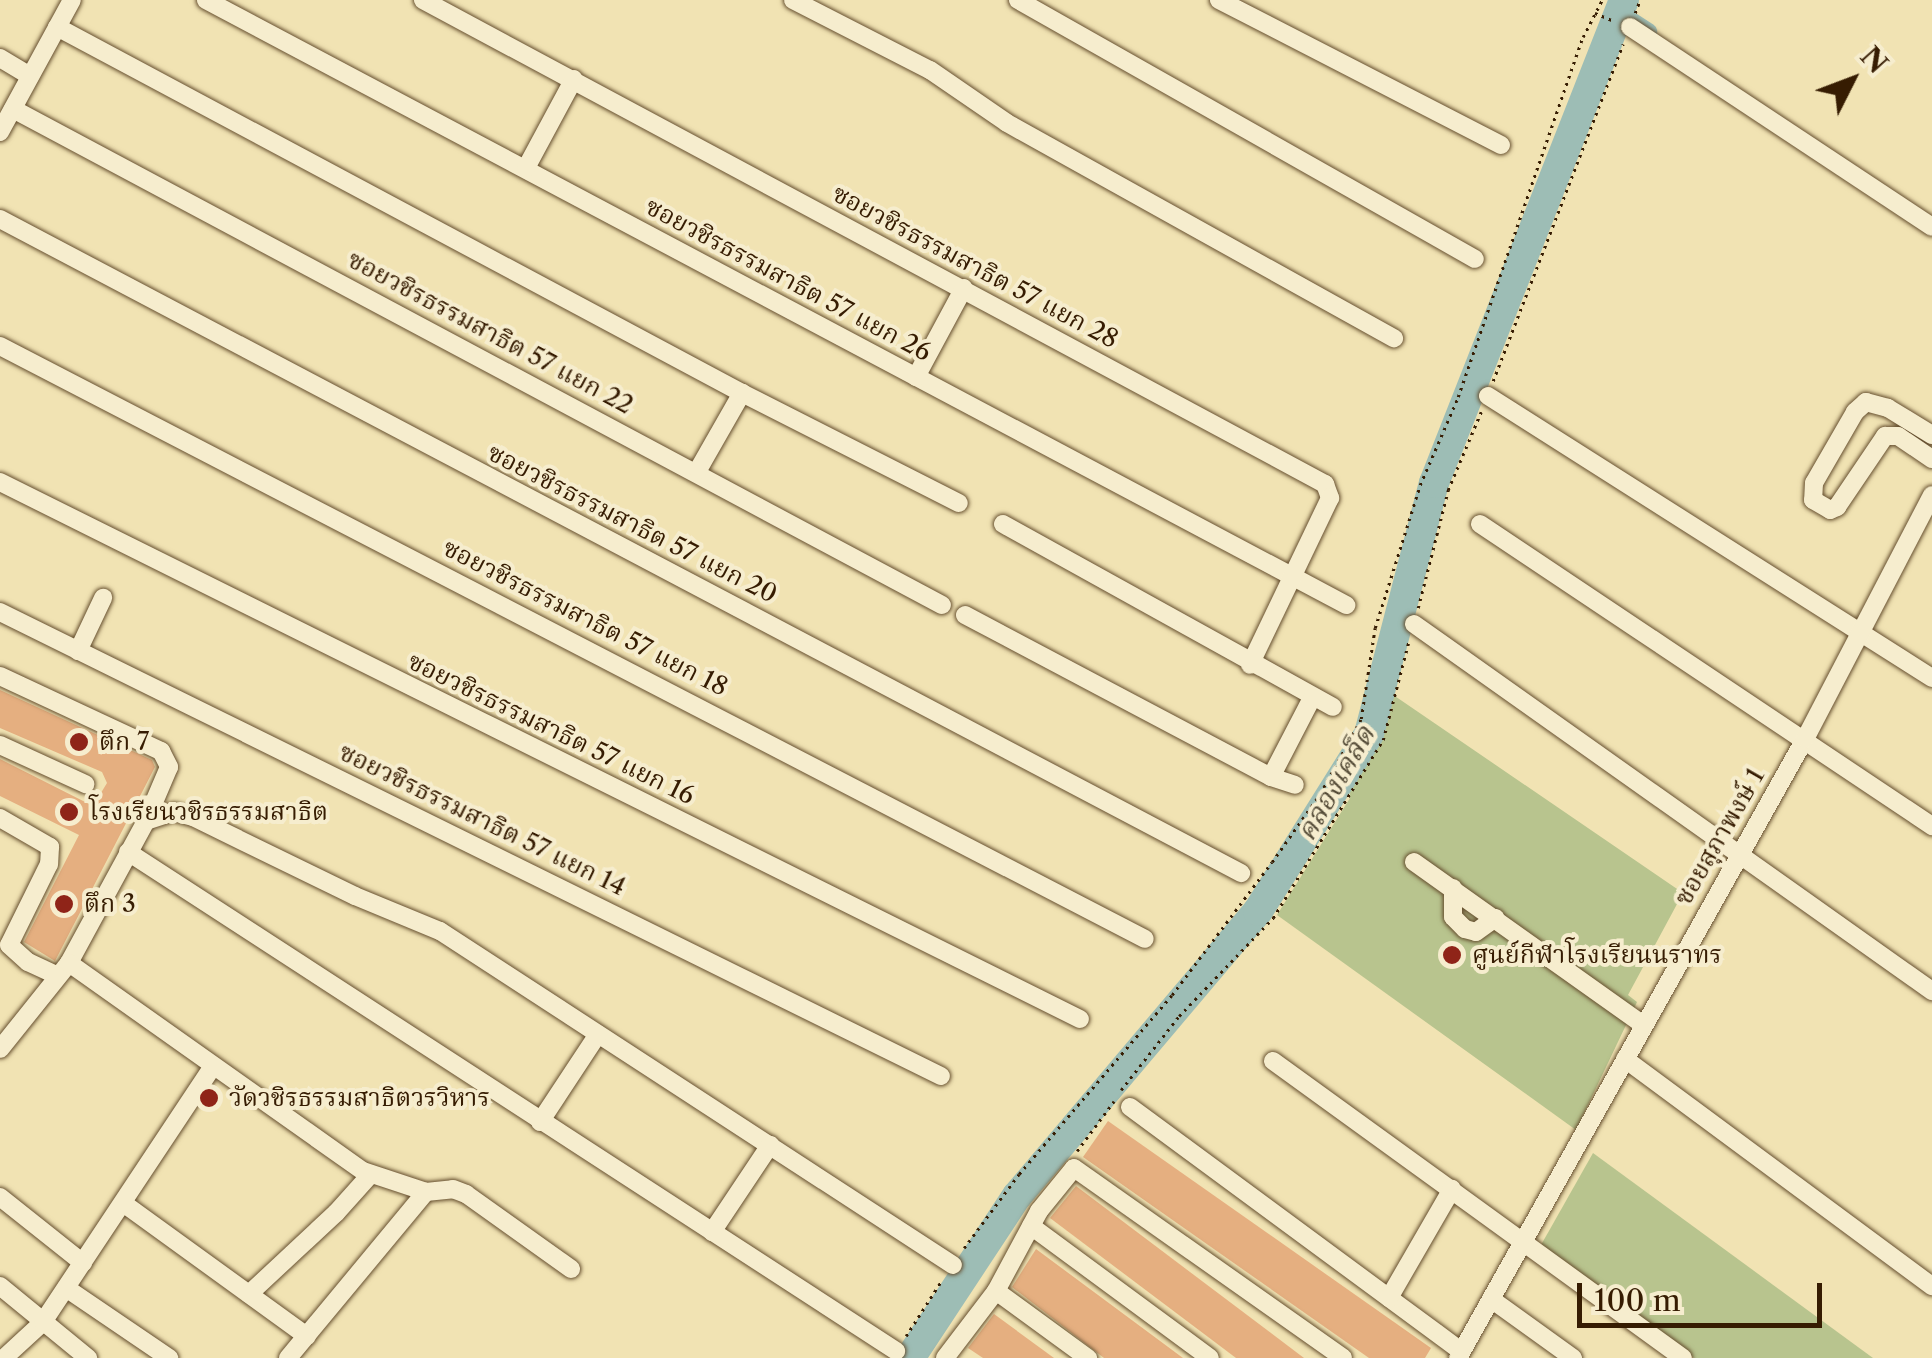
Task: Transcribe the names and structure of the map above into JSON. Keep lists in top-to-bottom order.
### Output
{
  "streets": {
    "street": [
      "ซอยวชิรธรรมสาธิต 57 แยก 28",
      "ซอยวชิรธรรมสาธิต 57 แยก 26",
      "ซอยวชิรธรรมสาธิต 57 แยก 22",
      "ซอยวชิรธรรมสาธิต 57 แยก 20",
      "ซอยวชิรธรรมสาธิต 57 แยก 18",
      "ซอยวชิรธรรมสาธิต 57 แยก 16",
      "ซอยวชิรธรรมสาธิต 57 แยก 14",
      "ซอยสุภาพงษ์ 1"
    ]
  },
  "crossings": [
    ["ซอยวชิรธรรมสาธิต 57 แยก 28", "ซอยวชิรธรรมสาธิต 57 แยก 26"]
  ],
  "water": ["คลองเคล็ด"],
  "places": [
    "ตึก 7",
    "โรงเรียนวชิรธรรมสาธิต",
    "ตึก 3",
    "ศูนย์กีฬาโรงเรียนนราทร",
    "วัดวชิรธรรมสาธิตวรวิหาร"
  ],
  "scale_bar": "100 m",
  "north": "top right"
}
